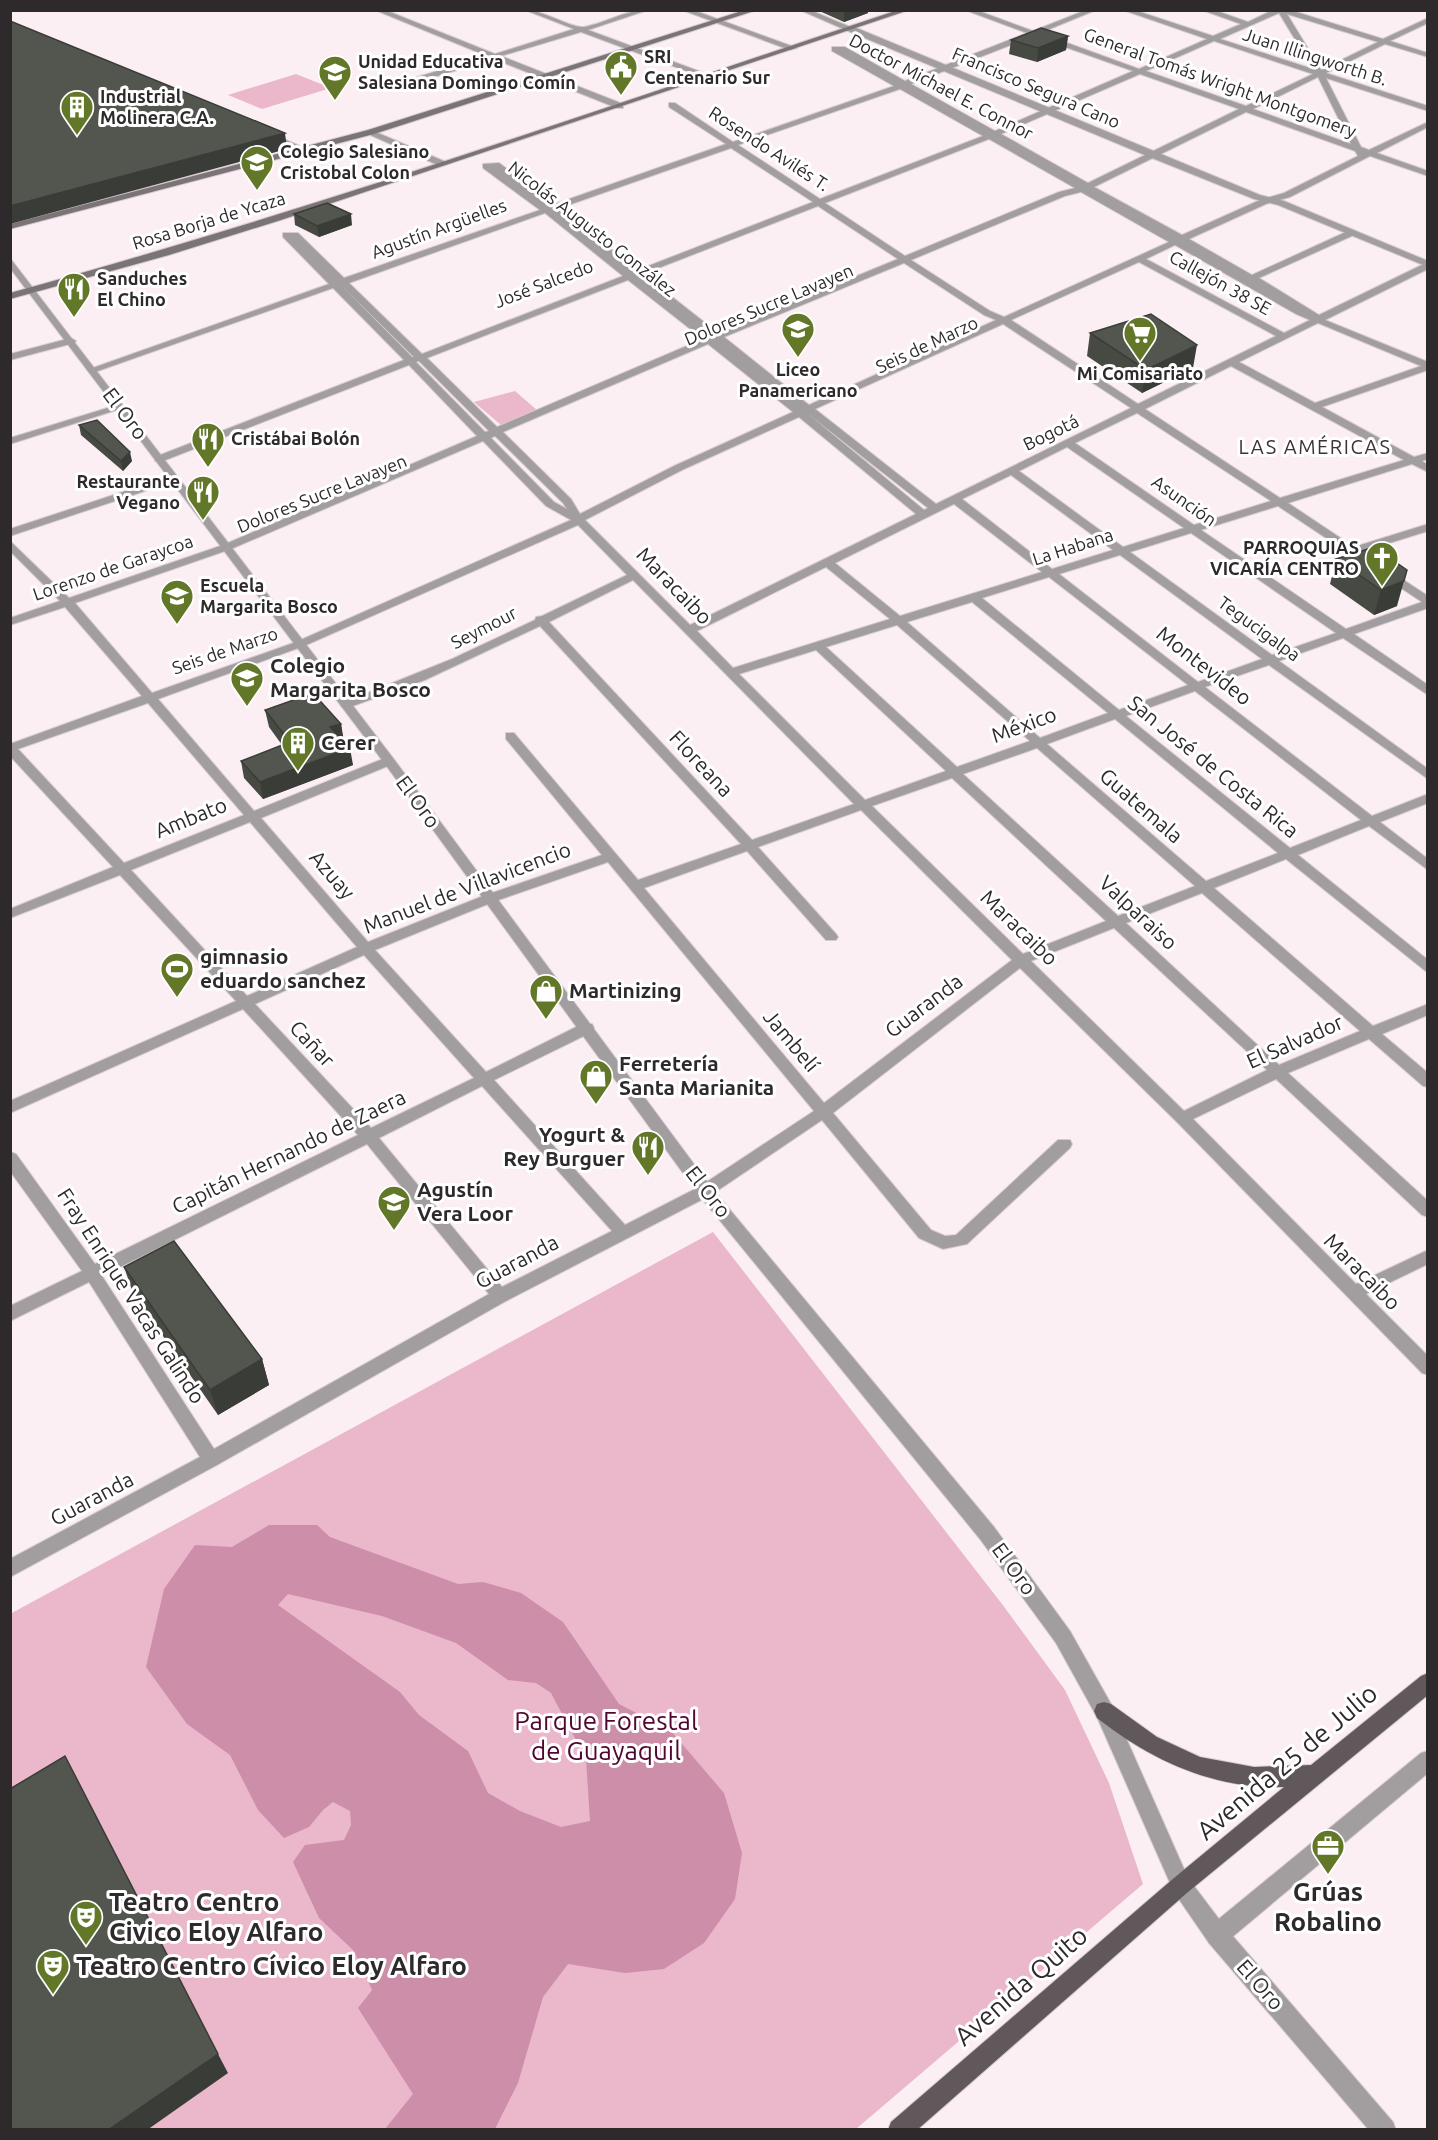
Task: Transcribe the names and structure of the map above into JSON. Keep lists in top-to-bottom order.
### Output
{
  "streets": {
    "main road": ["Rosa Borja de Ycaza", "Avenida 25 de Julio", "Avenida Quito"],
    "street": [
      "Juan Illingworth B.",
      "General Tomás Wright Montgomery",
      "Doctor Michael E. Connor",
      "Francisco Segura Cano",
      "Rosendo Avilés T.",
      "Agustín Argüelles",
      "Nicolás Augusto González",
      "Callejón 38 SE",
      "José Salcedo",
      "Dolores Sucre Lavayen",
      "Seis de Marzo",
      "El Oro",
      "Bogotá",
      "Asunción",
      "La Habana",
      "Lorenzo de Garaycoa",
      "Maracaibo",
      "Seymour",
      "Tegucigalpa",
      "Montevideo",
      "México",
      "Floreana",
      "San José de Costa Rica",
      "Guatemala",
      "Ambato",
      "Azuay",
      "Manuel de Villavicencio",
      "Valparaiso",
      "Guaranda",
      "Jambelí",
      "El Salvador",
      "Cañar",
      "Capitán Hernando de Zaera",
      "Fray Enrique Vacas Galindo"
    ]
  },
  "crossings": [
    ["Juan Illingworth B.", "José Salcedo"],
    ["Juan Illingworth B.", "Dolores Sucre Lavayen"],
    ["General Tomás Wright Montgomery", "Agustín Argüelles"],
    ["General Tomás Wright Montgomery", "José Salcedo"],
    ["General Tomás Wright Montgomery", "Dolores Sucre Lavayen"],
    ["General Tomás Wright Montgomery", "Seis de Marzo"],
    ["Doctor Michael E. Connor", "Agustín Argüelles"],
    ["Doctor Michael E. Connor", "José Salcedo"],
    ["Doctor Michael E. Connor", "Dolores Sucre Lavayen"],
    ["Doctor Michael E. Connor", "Seis de Marzo"],
    ["Doctor Michael E. Connor", "Bogotá"],
    ["Francisco Segura Cano", "Rosa Borja de Ycaza"],
    ["Francisco Segura Cano", "Agustín Argüelles"],
    ["Francisco Segura Cano", "José Salcedo"],
    ["Francisco Segura Cano", "Dolores Sucre Lavayen"],
    ["Francisco Segura Cano", "Seis de Marzo"],
    ["Francisco Segura Cano", "Bogotá"],
    ["Rosendo Avilés T.", "Agustín Argüelles"],
    ["Rosendo Avilés T.", "José Salcedo"],
    ["Rosendo Avilés T.", "Dolores Sucre Lavayen"],
    ["Rosendo Avilés T.", "Seis de Marzo"],
    ["Rosendo Avilés T.", "Bogotá"],
    ["Rosendo Avilés T.", "La Habana"],
    ["Rosendo Avilés T.", "México"],
    ["Rosa Borja de Ycaza", "El Oro"],
    ["Agustín Argüelles", "Nicolás Augusto González"],
    ["Agustín Argüelles", "El Oro"],
    ["Agustín Argüelles", "Maracaibo"],
    ["Nicolás Augusto González", "José Salcedo"],
    ["Nicolás Augusto González", "Dolores Sucre Lavayen"],
    ["Nicolás Augusto González", "Seis de Marzo"],
    ["Nicolás Augusto González", "Bogotá"],
    ["Callejón 38 SE", "Seis de Marzo"],
    ["Callejón 38 SE", "Bogotá"],
    ["José Salcedo", "El Oro"],
    ["José Salcedo", "Maracaibo"],
    ["Dolores Sucre Lavayen", "El Oro"],
    ["Dolores Sucre Lavayen", "Lorenzo de Garaycoa"],
    ["Dolores Sucre Lavayen", "Maracaibo"],
    ["Seis de Marzo", "El Oro"],
    ["Seis de Marzo", "Maracaibo"],
    ["Seis de Marzo", "Azuay"],
    ["Seis de Marzo", "Cañar"],
    ["El Oro", "Lorenzo de Garaycoa"],
    ["El Oro", "Seymour"],
    ["El Oro", "Ambato"],
    ["El Oro", "Manuel de Villavicencio"],
    ["El Oro", "Guaranda"],
    ["El Oro", "Capitán Hernando de Zaera"],
    ["El Oro", "Avenida 25 de Julio"],
    ["El Oro", "Avenida Quito"],
    ["Bogotá", "Asunción"],
    ["Bogotá", "Maracaibo"],
    ["Bogotá", "Tegucigalpa"],
    ["Bogotá", "Montevideo"],
    ["Bogotá", "Guatemala"],
    ["Asunción", "La Habana"],
    ["Asunción", "México"],
    ["La Habana", "Maracaibo"],
    ["La Habana", "Tegucigalpa"],
    ["La Habana", "Montevideo"],
    ["La Habana", "San José de Costa Rica"],
    ["La Habana", "Guatemala"],
    ["La Habana", "Valparaiso"],
    ["Lorenzo de Garaycoa", "Azuay"],
    ["Maracaibo", "Seymour"],
    ["Maracaibo", "México"],
    ["Maracaibo", "Guaranda"],
    ["Maracaibo", "El Salvador"],
    ["Seymour", "Floreana"],
    ["Tegucigalpa", "México"],
    ["Montevideo", "México"],
    ["Montevideo", "Guaranda"],
    ["México", "Floreana"],
    ["México", "San José de Costa Rica"],
    ["México", "Guatemala"],
    ["México", "Valparaiso"],
    ["México", "Jambelí"],
    ["San José de Costa Rica", "Guaranda"],
    ["Guatemala", "Guaranda"],
    ["Guatemala", "El Salvador"],
    ["Ambato", "Azuay"],
    ["Ambato", "Cañar"],
    ["Azuay", "Manuel de Villavicencio"],
    ["Azuay", "Guaranda"],
    ["Azuay", "Capitán Hernando de Zaera"],
    ["Manuel de Villavicencio", "Jambelí"],
    ["Manuel de Villavicencio", "Cañar"],
    ["Valparaiso", "Guaranda"],
    ["Valparaiso", "El Salvador"],
    ["Guaranda", "Jambelí"],
    ["Guaranda", "Cañar"],
    ["Guaranda", "Fray Enrique Vacas Galindo"],
    ["Cañar", "Capitán Hernando de Zaera"],
    ["Capitán Hernando de Zaera", "Fray Enrique Vacas Galindo"],
    ["Avenida 25 de Julio", "Avenida Quito"]
  ],
  "districts": ["LAS AMÉRICAS"],
  "parks": ["Parque Forestal de Guayaquil"],
  "places": {
    "public building": ["SRI Centenario Sur"],
    "school or university": [
      "Unidad Educativa Salesiana Domingo Comín",
      "Colegio Salesiano Cristobal Colon",
      "Liceo Panamericano",
      "Escuela Margarita Bosco",
      "Colegio Margarita Bosco",
      "Agustín Vera Loor"
    ],
    "building": ["Industrial Molinera C.A.", "Cerer"],
    "restaurant": [
      "Sanduches El Chino",
      "Cristábai Bolón",
      "Restaurante Vegano",
      "Yogurt & Rey Burguer"
    ],
    "supermarket": ["Mi Comisariato"],
    "church": ["PARROQUIAS VICARÍA CENTRO"],
    "sports": ["gimnasio eduardo sanchez"],
    "shop": ["Martinizing", "Ferretería Santa Marianita"],
    "office": ["Grúas Robalino"],
    "theatre": ["Teatro Centro Civico Eloy Alfaro", "Teatro Centro Cívico Eloy Alfaro"]
  }
}
